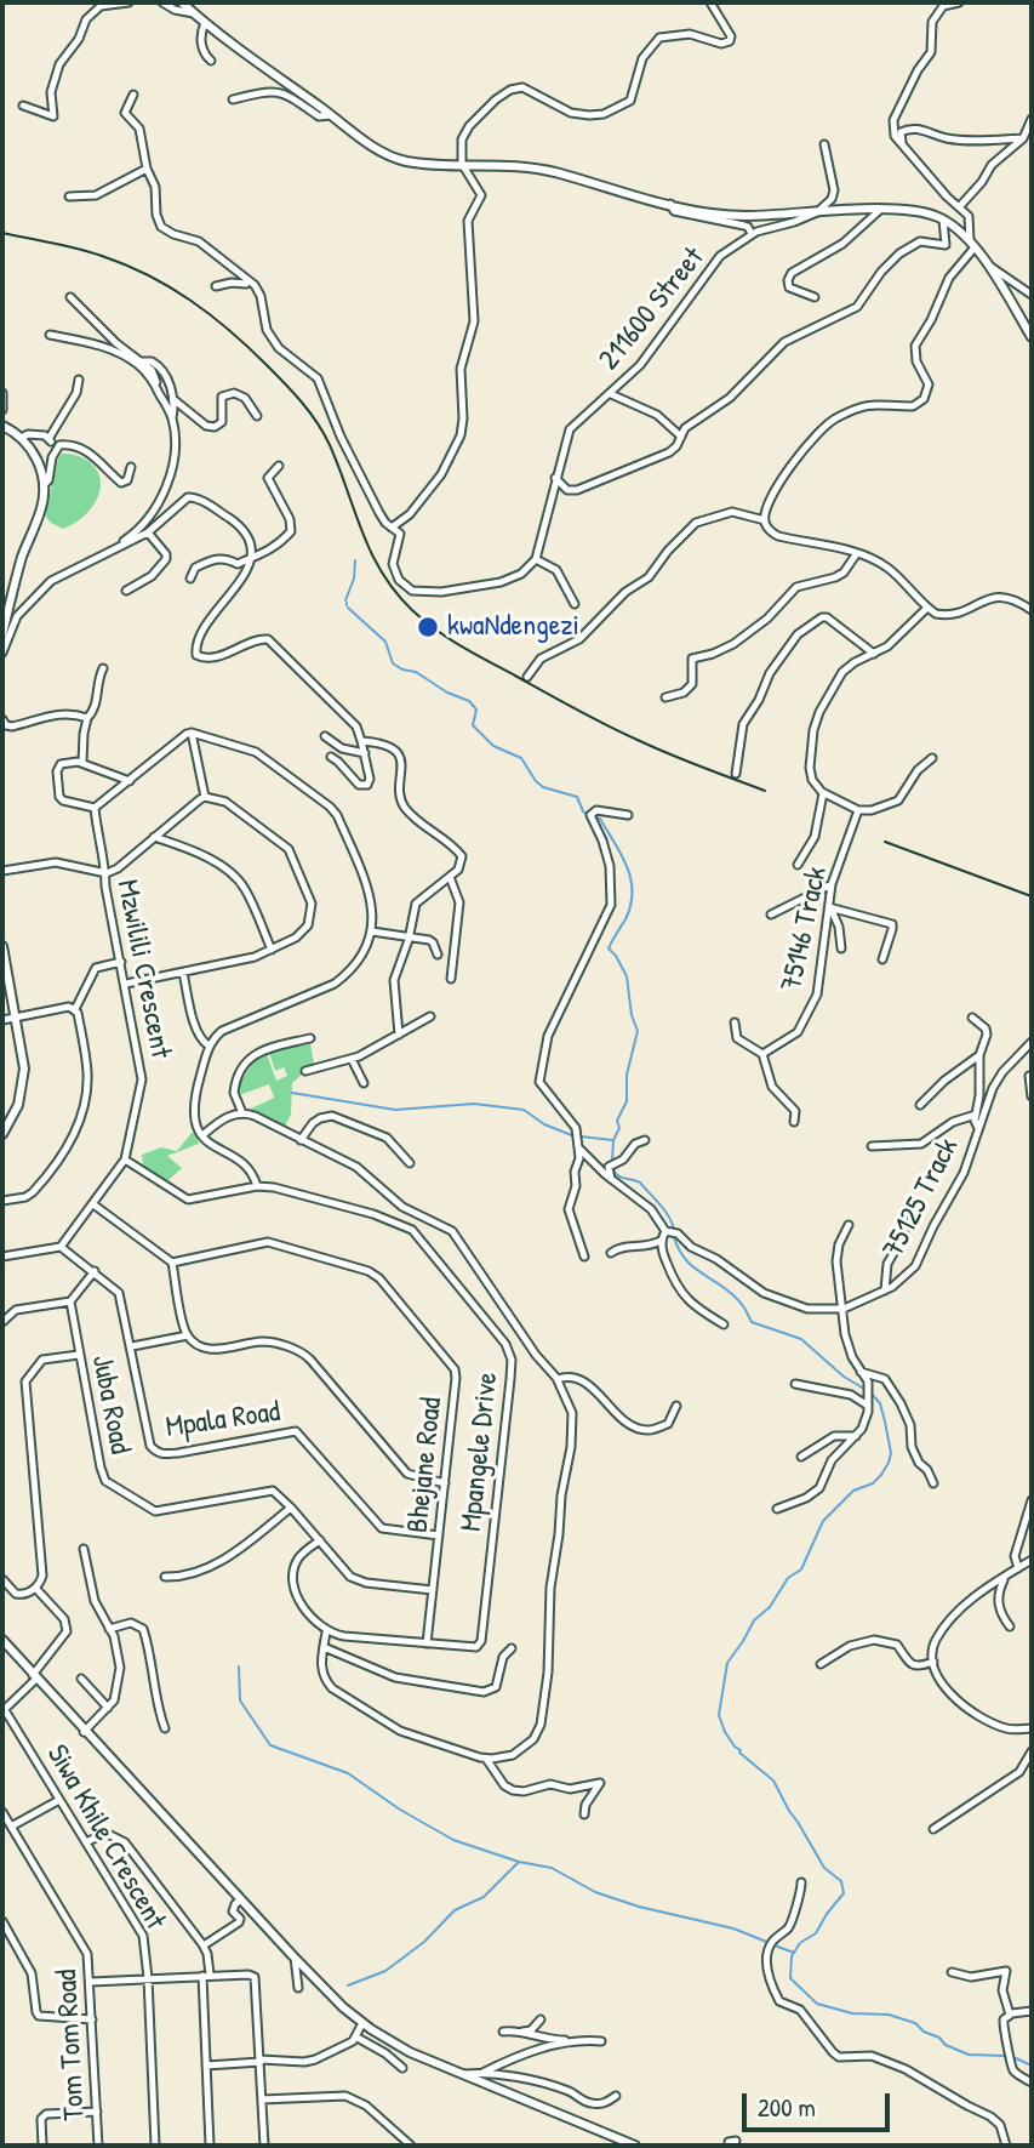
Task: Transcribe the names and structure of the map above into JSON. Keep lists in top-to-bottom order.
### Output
{
  "streets": {
    "street": [
      "211600 Street",
      "75146 Track",
      "Mzwilili Crescent",
      "75125 Track",
      "Juba Road",
      "Mpala Road",
      "Mpangele Drive",
      "Bhejane Road",
      "Siwa Khile Crescent",
      "Tom Tom Road"
    ]
  },
  "crossings": [
    ["Mzwilili Crescent", "Mpala Road"],
    ["Juba Road", "Bhejane Road"],
    ["Mpala Road", "Bhejane Road"],
    ["Mpangele Drive", "Bhejane Road"]
  ],
  "places": ["kwaNdengezi"],
  "scale_bar": "200 m"
}
